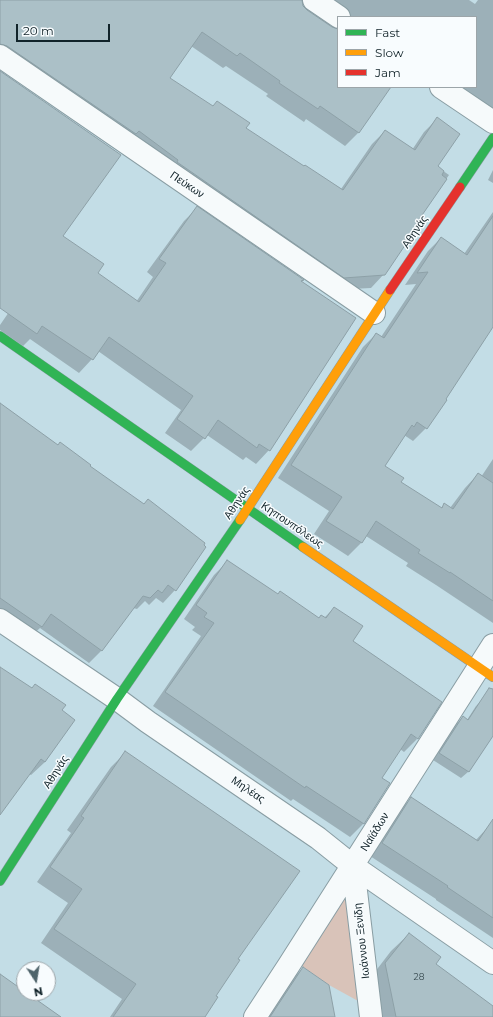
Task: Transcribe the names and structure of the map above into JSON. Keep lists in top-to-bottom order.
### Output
{
  "streets": {
    "street": [
      "Πεύκων",
      "Αθηνάς",
      "Κηπουπόλεως",
      "Μηλέας",
      "Ναϊάδων",
      "Ιωάννου Ξενίδη"
    ]
  },
  "crossings": [
    ["Πεύκων", "Αθηνάς"],
    ["Αθηνάς", "Κηπουπόλεως"],
    ["Αθηνάς", "Μηλέας"],
    ["Κηπουπόλεως", "Ναϊάδων"],
    ["Μηλέας", "Ναϊάδων"],
    ["Μηλέας", "Ιωάννου Ξενίδη"],
    ["Ναϊάδων", "Ιωάννου Ξενίδη"]
  ],
  "house_numbers": ["28"],
  "legend": ["Fast", "Slow", "Jam"],
  "scale_bar": "20 m",
  "north": "bottom"
}
